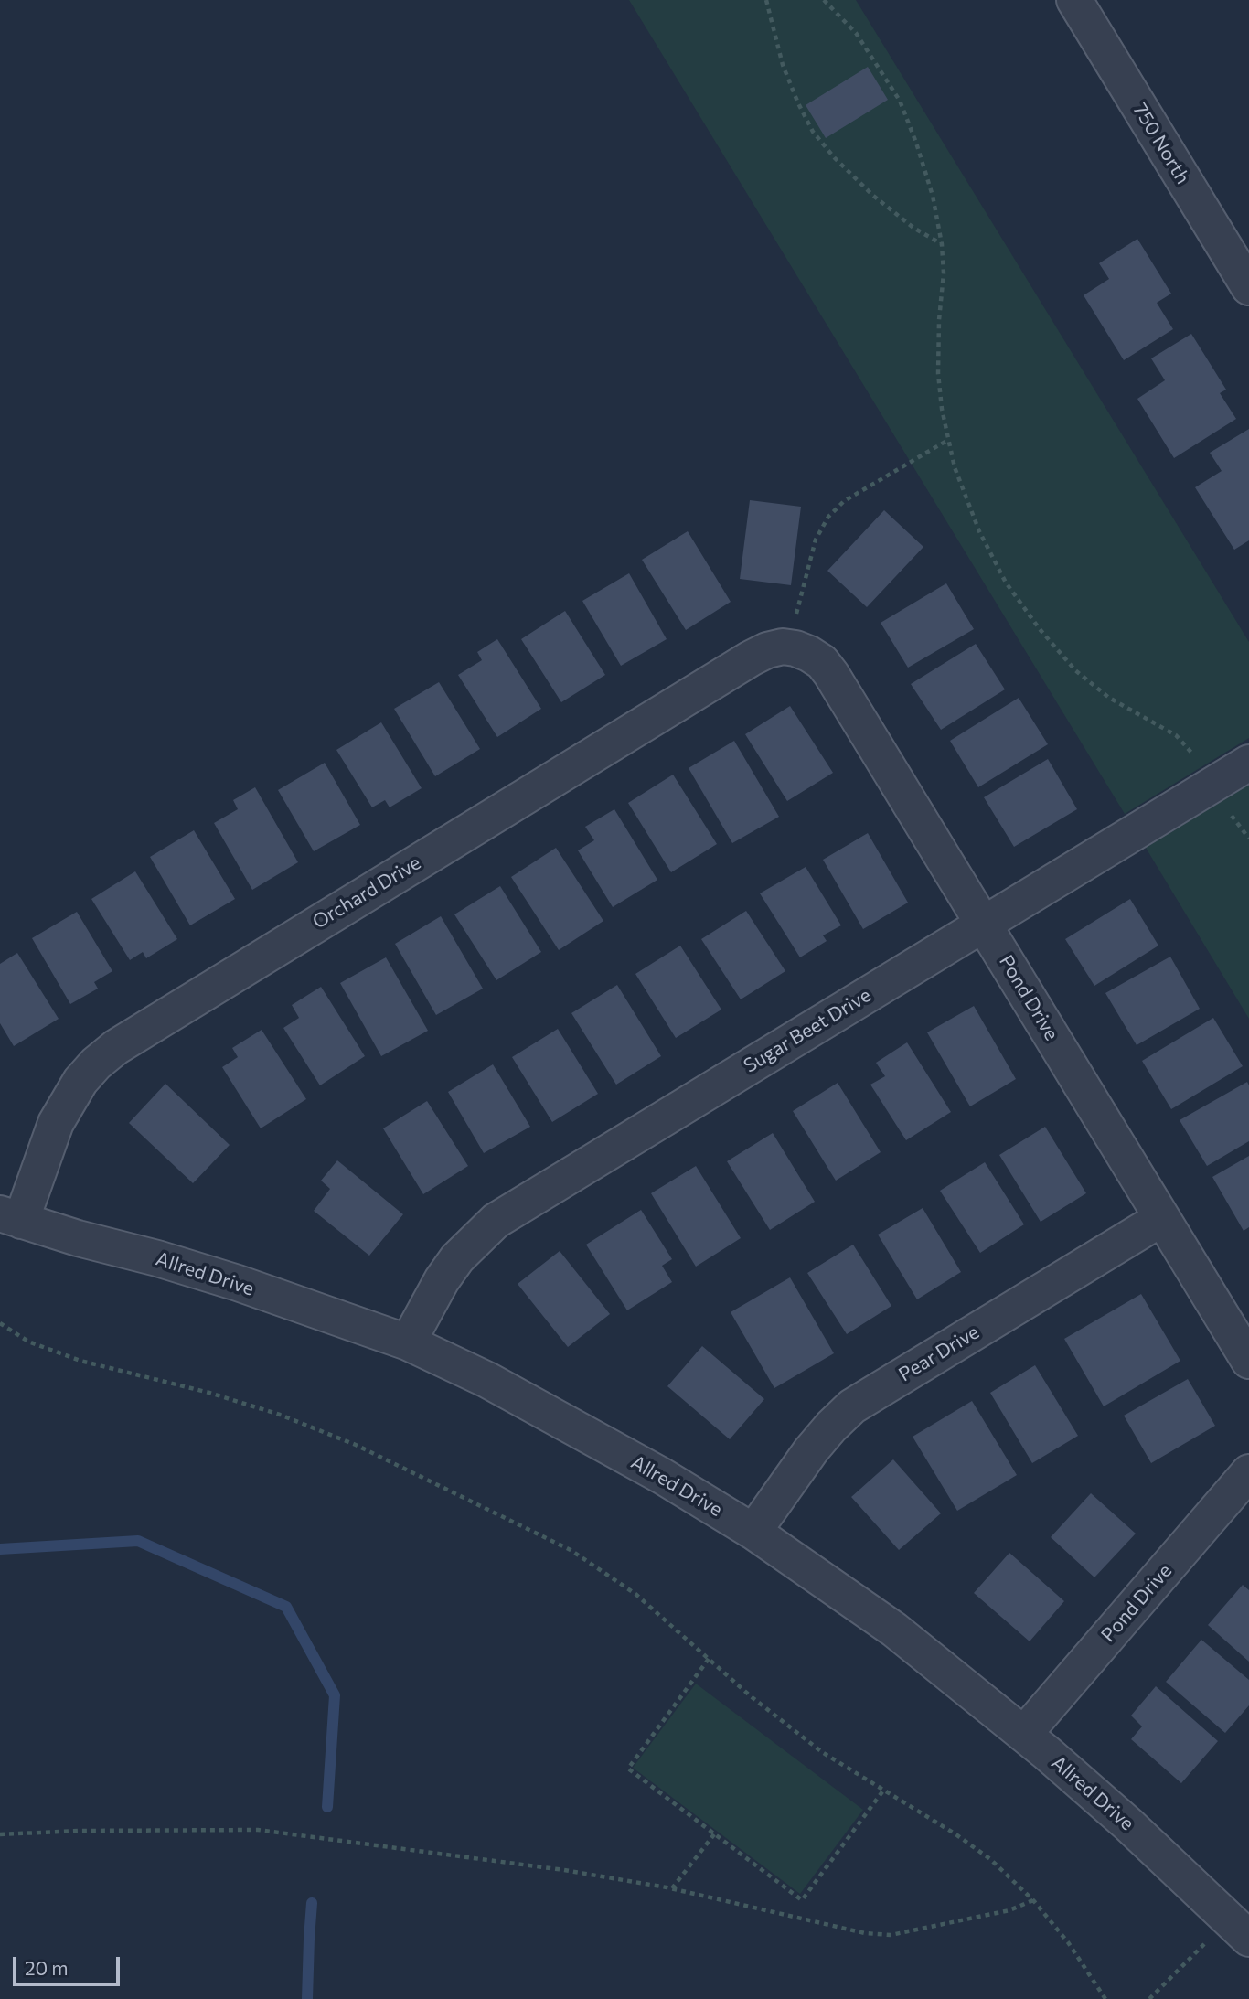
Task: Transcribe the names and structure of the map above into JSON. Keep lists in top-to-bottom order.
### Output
{
  "streets": {
    "street": [
      "750 North",
      "Orchard Drive",
      "Pond Drive",
      "Sugar Beet Drive",
      "Allred Drive",
      "Pear Drive"
    ]
  },
  "crossings": [
    ["Orchard Drive", "Pond Drive"],
    ["Orchard Drive", "Allred Drive"],
    ["Pond Drive", "Sugar Beet Drive"],
    ["Pond Drive", "Allred Drive"],
    ["Pond Drive", "Pear Drive"],
    ["Sugar Beet Drive", "Allred Drive"],
    ["Allred Drive", "Pear Drive"]
  ],
  "scale_bar": "20 m"
}
